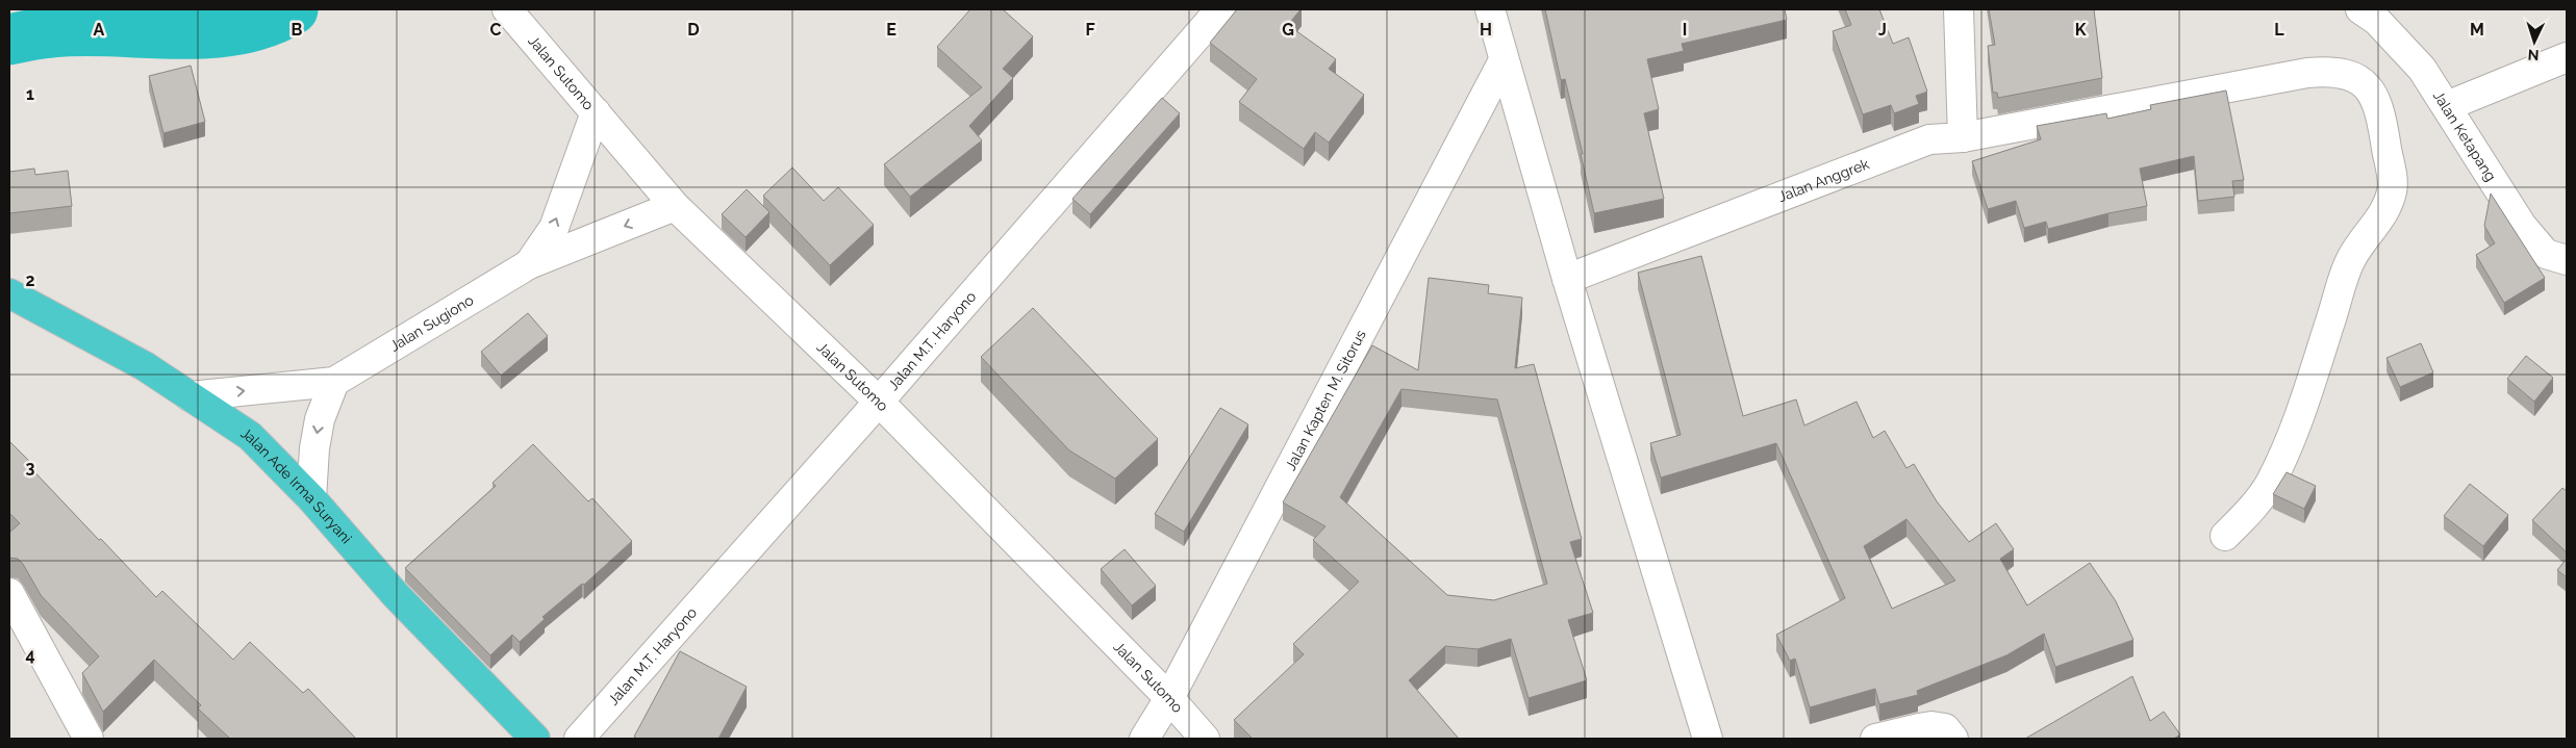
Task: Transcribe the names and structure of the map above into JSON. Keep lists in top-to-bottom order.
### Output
{
  "streets": {
    "highway": ["Jalan Ade Irma Suryani"],
    "street": [
      "Jalan Sutomo",
      "Jalan Ketapang",
      "Jalan Anggrek",
      "Jalan Sugiono",
      "Jalan M.T. Haryono",
      "Jalan Kapten M. Sitorus"
    ]
  },
  "crossings": [
    ["Jalan Sutomo", "Jalan Sugiono"],
    ["Jalan Sutomo", "Jalan M.T. Haryono"],
    ["Jalan Sutomo", "Jalan Kapten M. Sitorus"],
    ["Jalan Sugiono", "Jalan Ade Irma Suryani"]
  ],
  "north": "bottom",
  "grid": {
    "columns": [
      "A",
      "B",
      "C",
      "D",
      "E",
      "F",
      "G",
      "H",
      "I",
      "J",
      "K",
      "L",
      "M"
    ],
    "rows": [
      "1",
      "2",
      "3",
      "4"
    ]
  }
}
